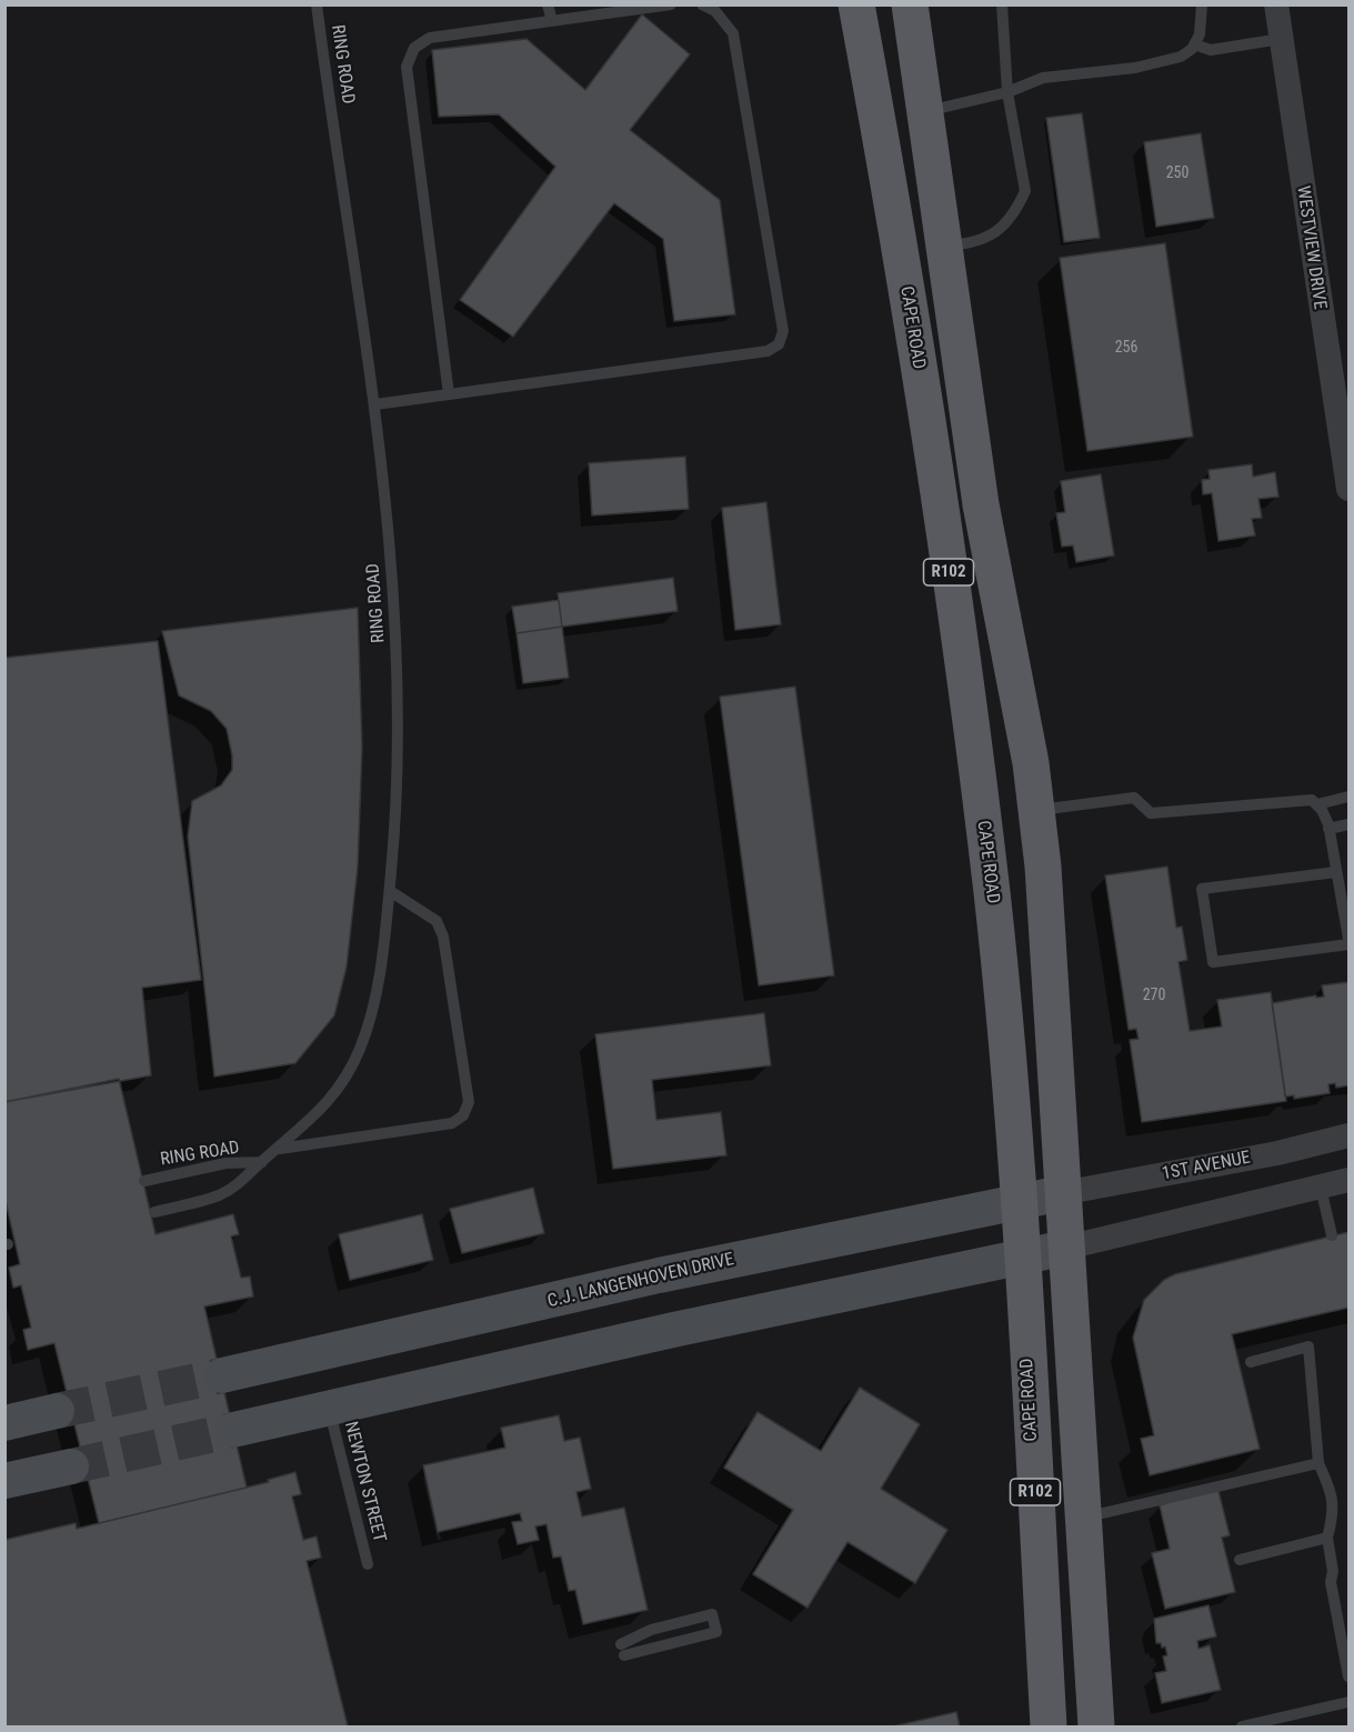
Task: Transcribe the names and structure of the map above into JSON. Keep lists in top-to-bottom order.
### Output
{
  "streets": {
    "main road": ["CAPE ROAD", "R102", "C.J. LANGENHOVEN DRIVE"],
    "street": ["WESTVIEW DRIVE", "1ST AVENUE"],
    "lane": ["RING ROAD", "NEWTON STREET"]
  },
  "crossings": [
    ["CAPE ROAD", "C.J. LANGENHOVEN DRIVE"],
    ["R102", "1ST AVENUE"],
    ["R102", "C.J. LANGENHOVEN DRIVE"],
    ["1ST AVENUE", "C.J. LANGENHOVEN DRIVE"]
  ],
  "house_numbers": ["250", "256", "270"]
}
